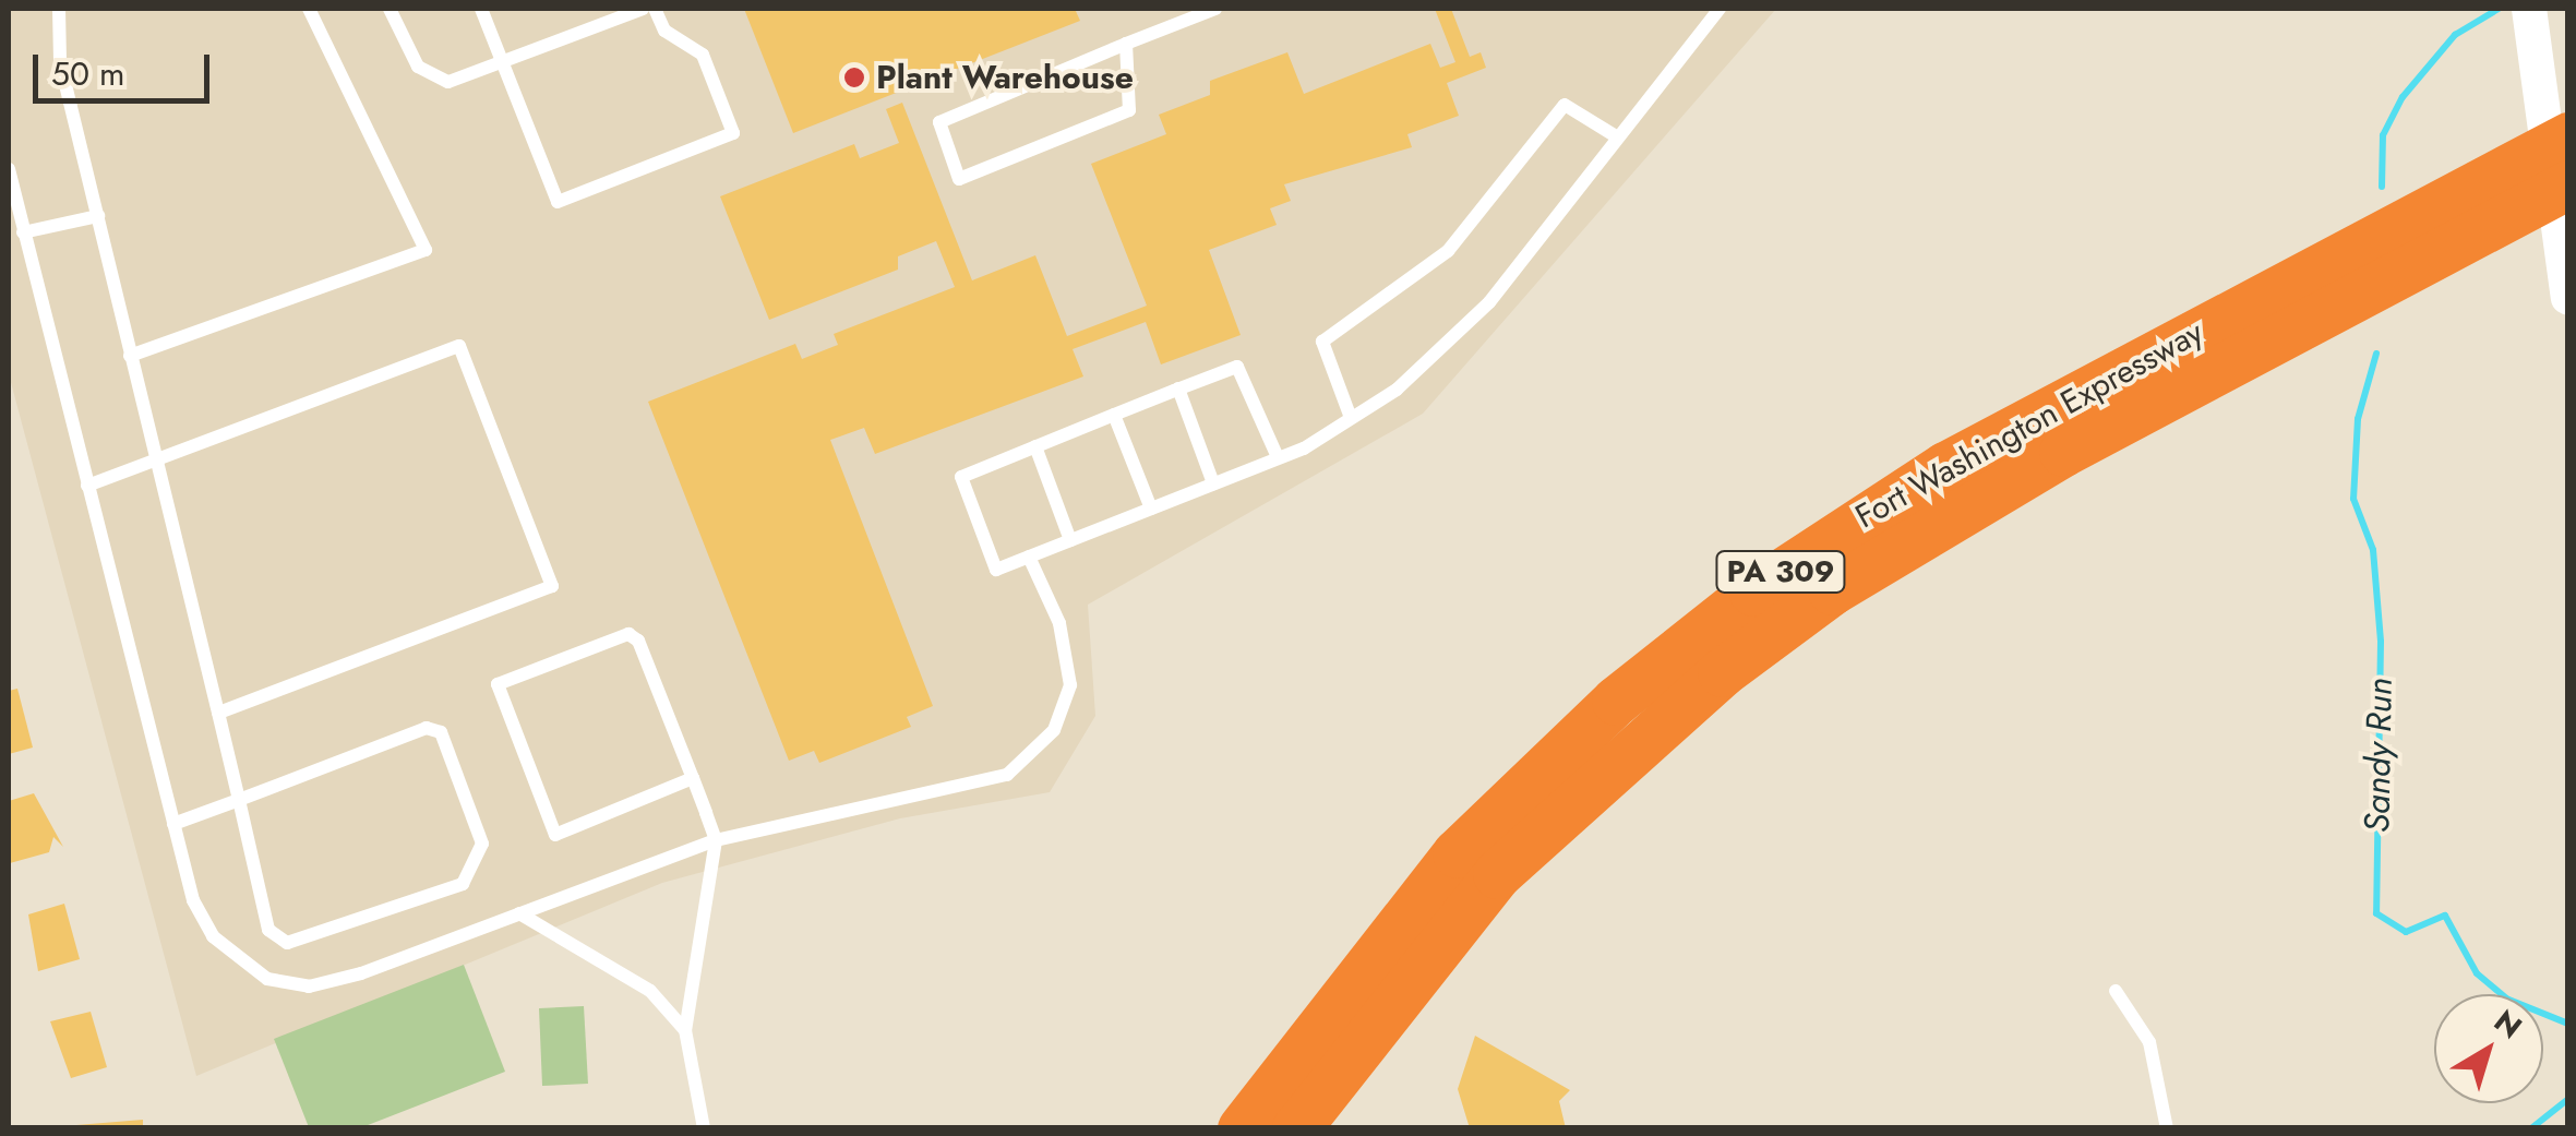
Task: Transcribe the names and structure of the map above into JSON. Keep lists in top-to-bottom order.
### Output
{
  "streets": {
    "highway": ["Fort Washington Expressway", "PA 309"]
  },
  "water": ["Sandy Run"],
  "places": ["Plant Warehouse"],
  "scale_bar": "50 m",
  "north": "top right"
}
